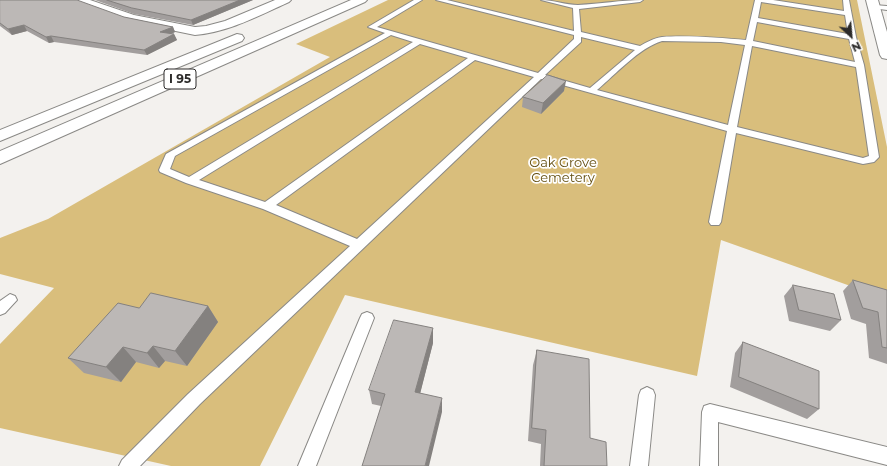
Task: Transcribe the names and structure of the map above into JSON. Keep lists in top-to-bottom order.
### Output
{
  "streets": {
    "main road": ["I 95"]
  },
  "parks": ["Oak Grove Cemetery"],
  "north": "bottom right"
}
